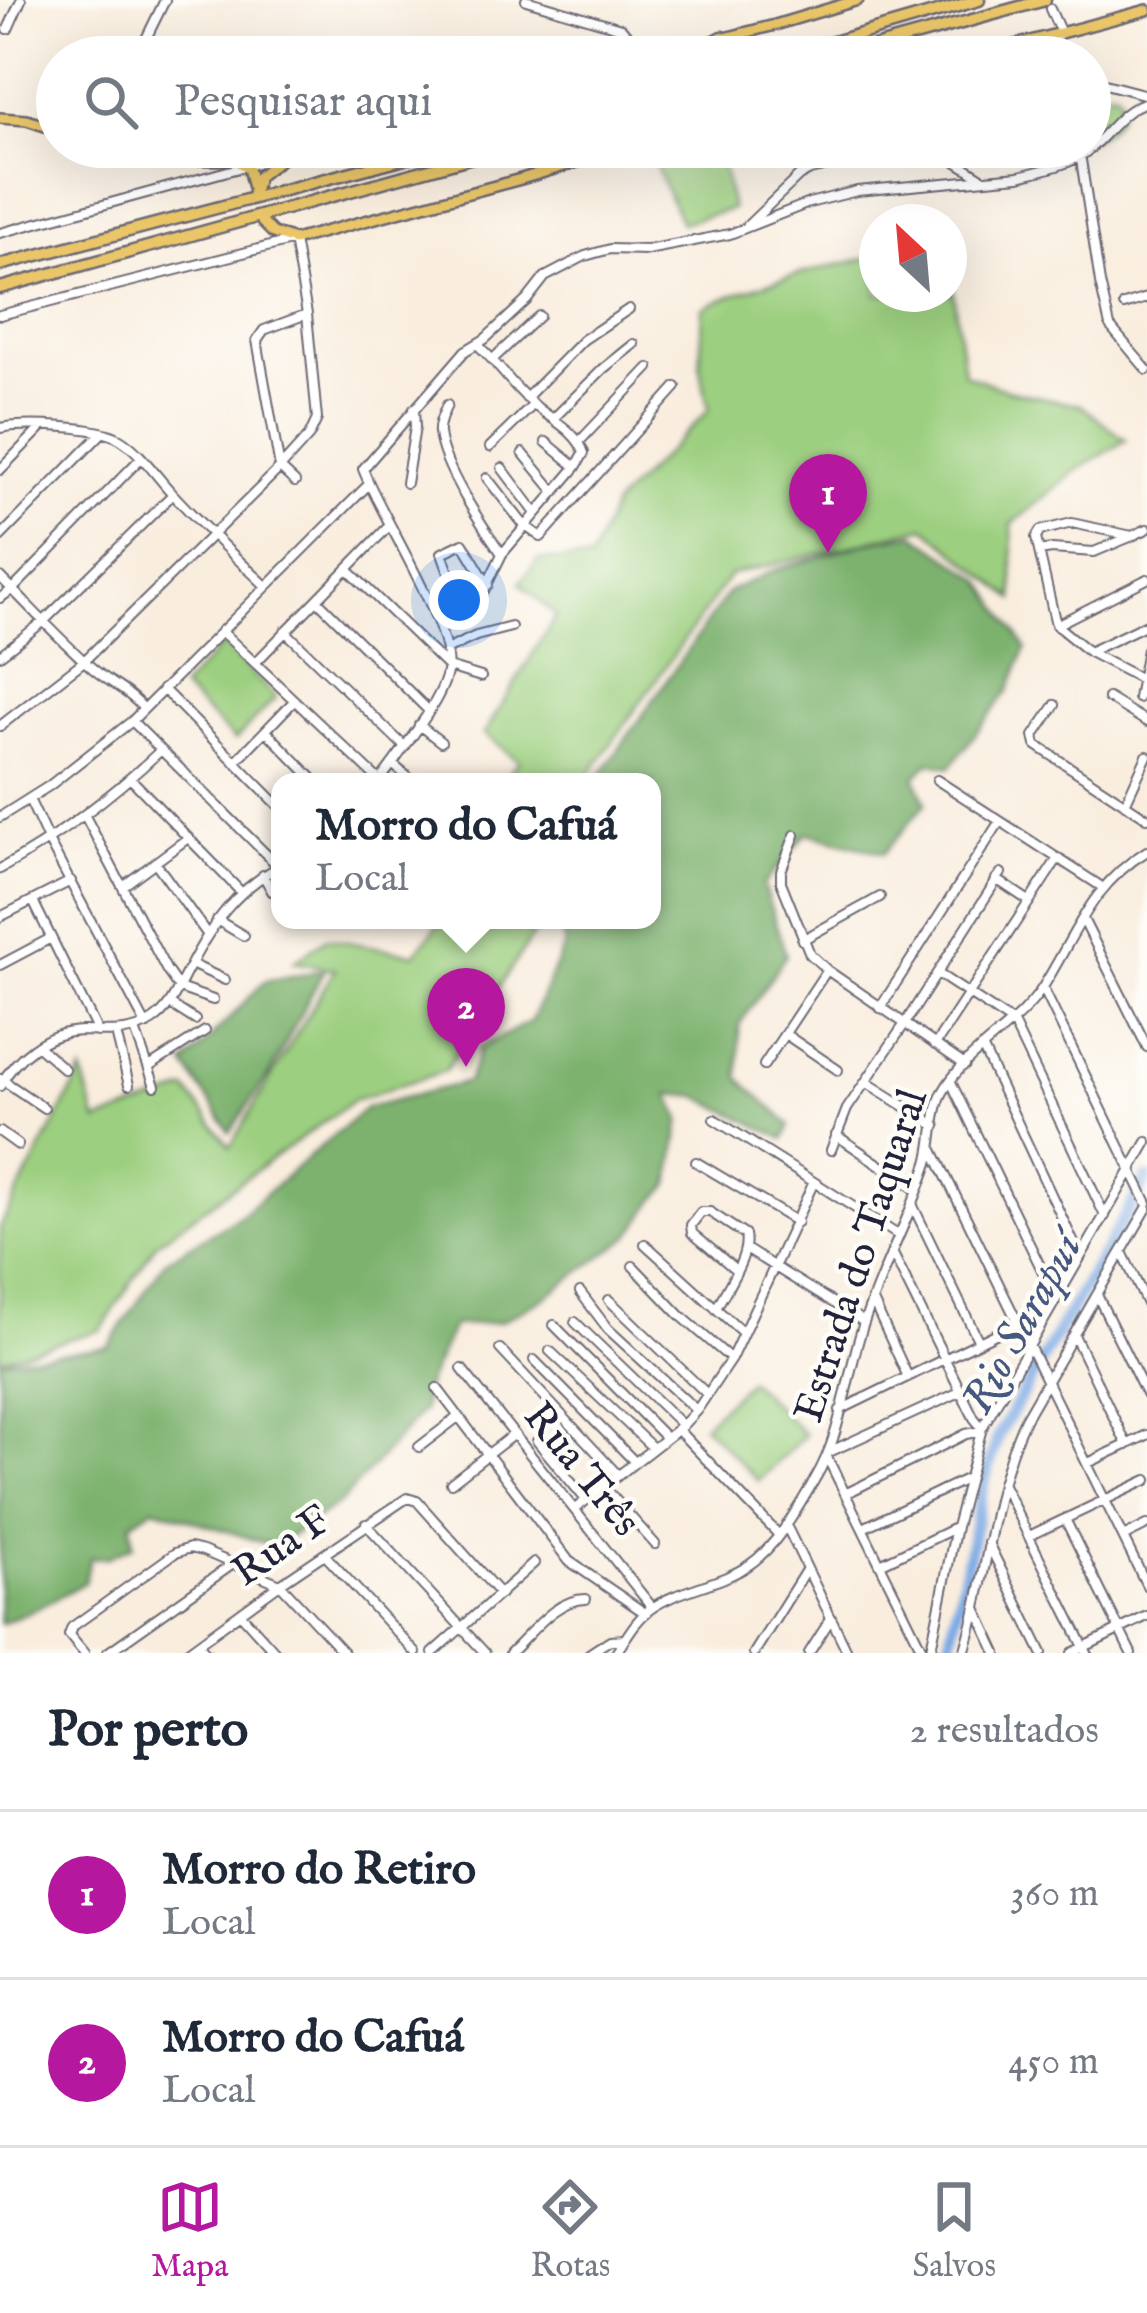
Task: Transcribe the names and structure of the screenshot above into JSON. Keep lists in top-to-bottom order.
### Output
{
  "streets": {
    "street": ["Estrada do Taquaral", "Rua Três", "Rua F"]
  },
  "crossings": [
    ["Estrada do Taquaral", "Rua Três"]
  ],
  "water": ["Rio Sarapuí"],
  "north": "top left",
  "page": {
    "search": "Pesquisar aqui",
    "pins": ["1", "2"],
    "popup": ["Morro do Cafuá", "Local"],
    "heading": ["Por perto", "2 resultados"],
    "list": [
      {
        "mark": "1",
        "name": "Morro do Retiro",
        "note": "Local",
        "value": "360 m"
      },
      {
        "mark": "2",
        "name": "Morro do Cafuá",
        "note": "Local",
        "value": "450 m"
      }
    ],
    "nav": ["Mapa", "Rotas", "Salvos"]
  }
}
